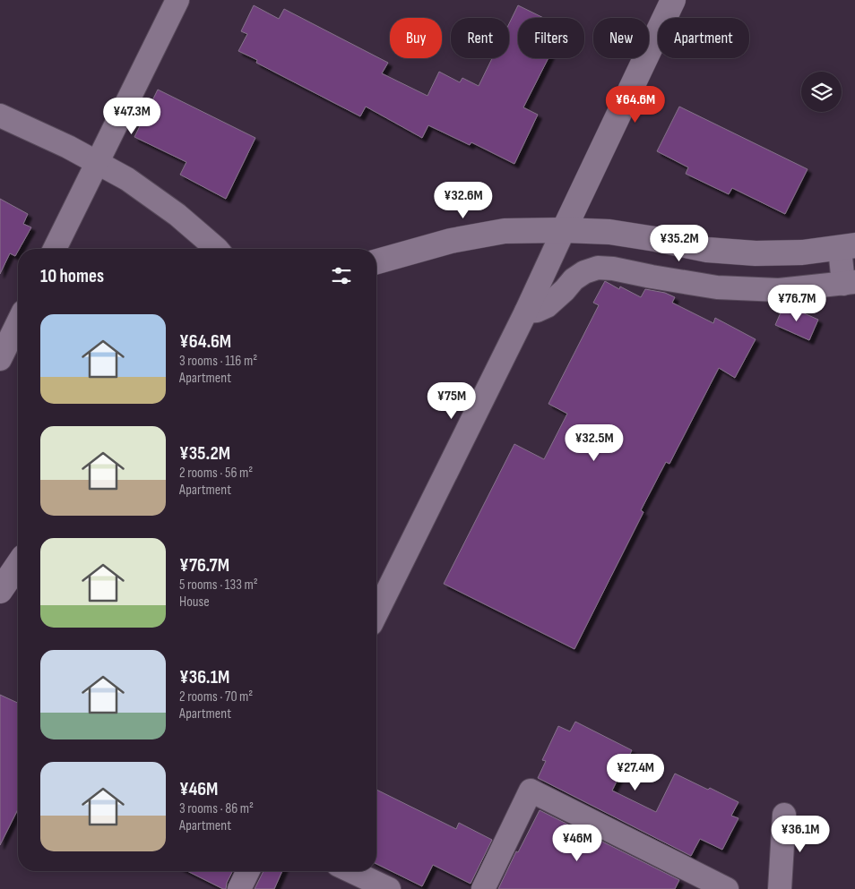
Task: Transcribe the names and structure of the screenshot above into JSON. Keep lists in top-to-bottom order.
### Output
{
  "page": {
    "chip": [
      "Buy",
      "Rent",
      "Filters",
      "New",
      "Apartment"
    ],
    "price": [
      "¥64.6M",
      "¥47.3M",
      "¥32.6M",
      "¥35.2M",
      "¥76.7M",
      "¥75M",
      "¥32.5M",
      "¥27.4M",
      "¥36.1M",
      "¥46M"
    ],
    "heading": "10 homes",
    "list": [
      {
        "name": "¥64.6M",
        "note": "3 rooms · 116 m² · Apartment"
      },
      {
        "name": "¥35.2M",
        "note": "2 rooms · 56 m² · Apartment"
      },
      {
        "name": "¥76.7M",
        "note": "5 rooms · 133 m² · House"
      },
      {
        "name": "¥36.1M",
        "note": "2 rooms · 70 m² · Apartment"
      },
      {
        "name": "¥46M",
        "note": "3 rooms · 86 m² · Apartment"
      }
    ]
  }
}
